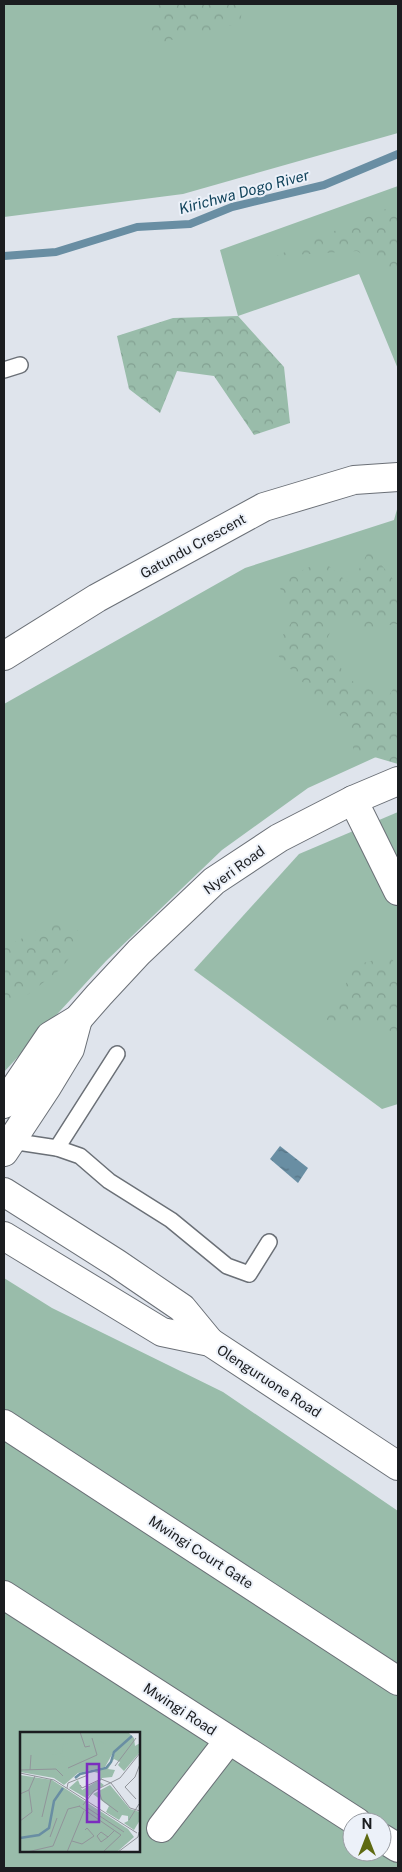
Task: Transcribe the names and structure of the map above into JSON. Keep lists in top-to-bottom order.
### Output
{
  "streets": {
    "street": [
      "Gatundu Crescent",
      "Nyeri Road",
      "Olenguruone Road",
      "Mwingi Court Gate",
      "Mwingi Road"
    ]
  },
  "water": ["Kirichwa Dogo River"],
  "north": "top"
}
